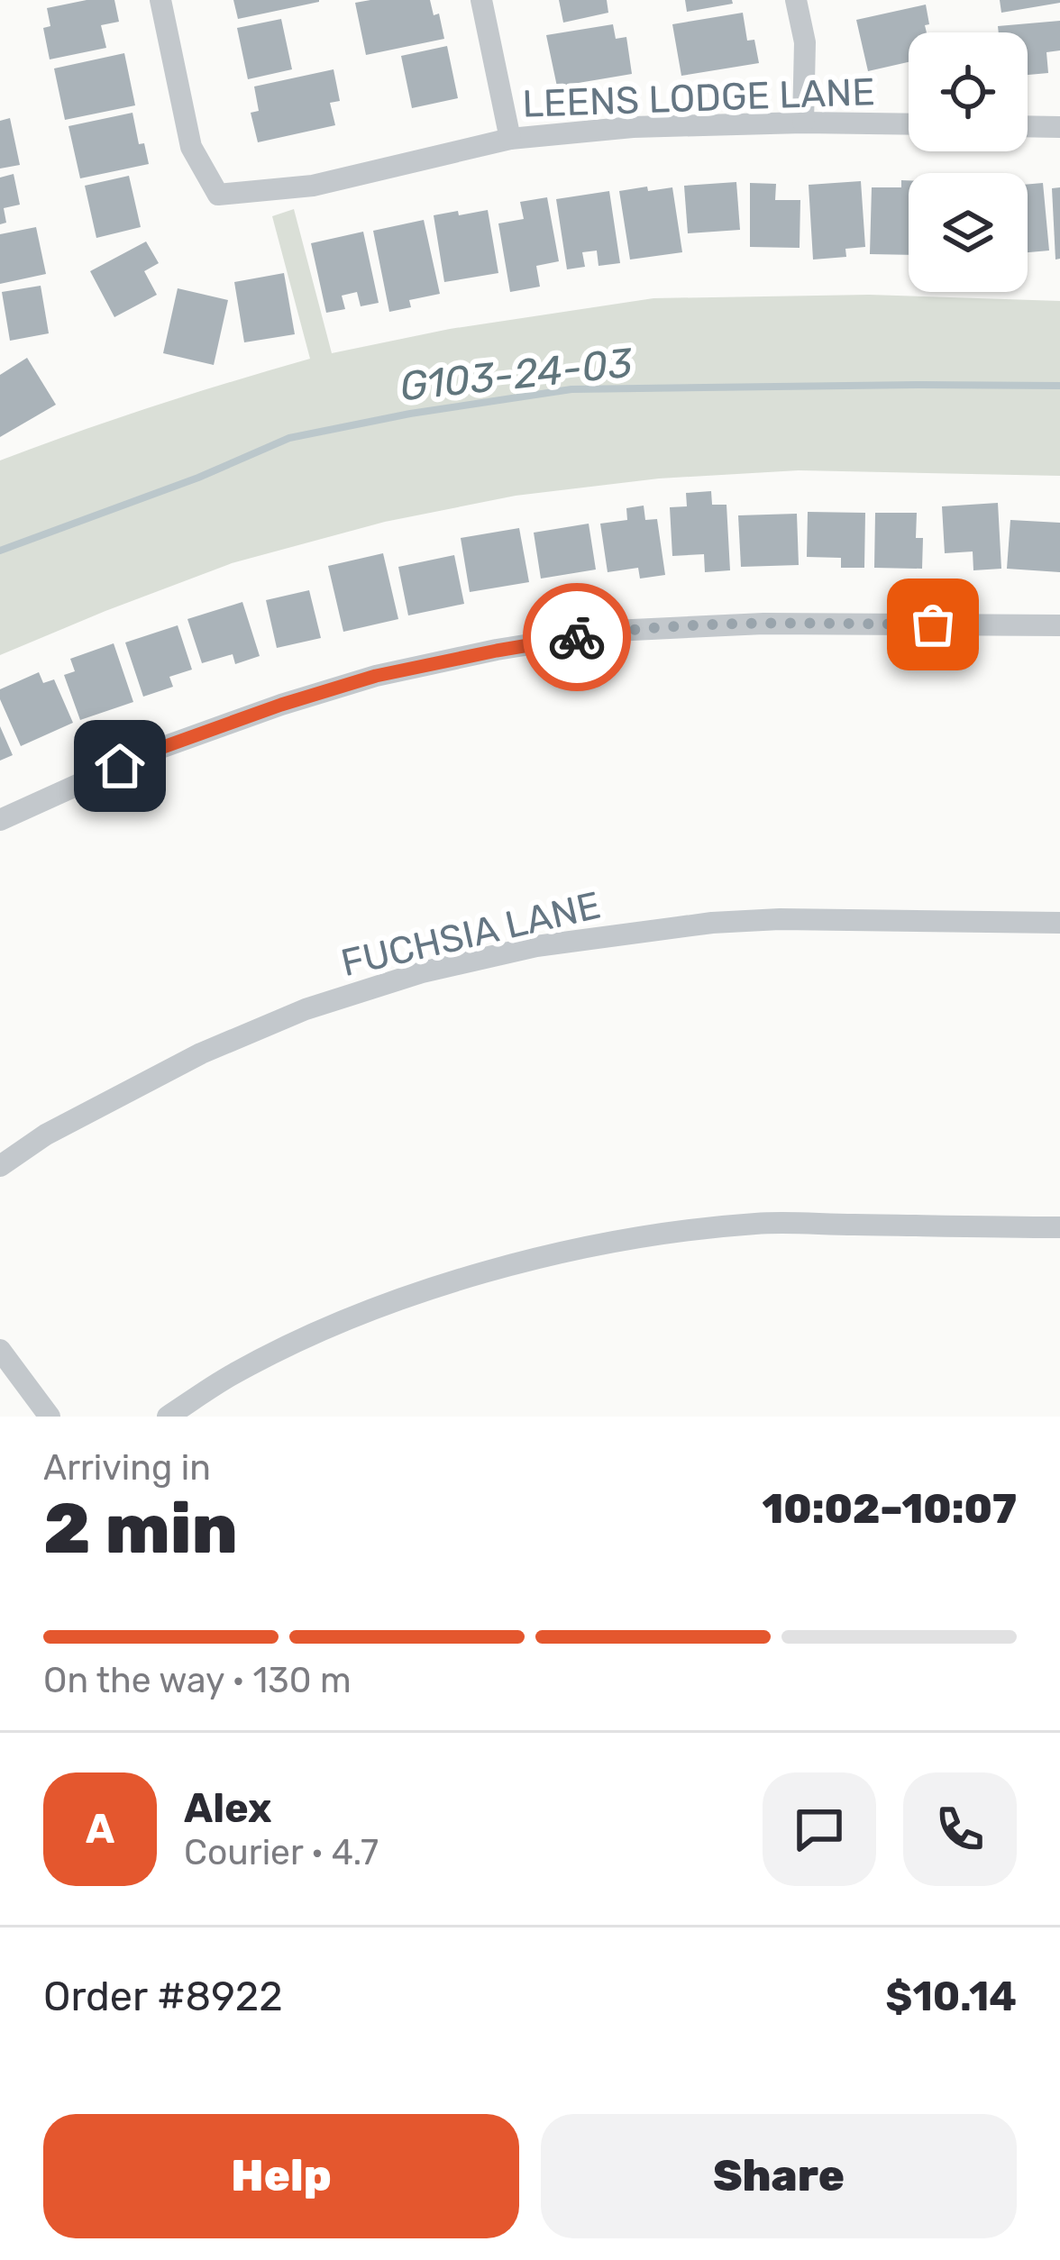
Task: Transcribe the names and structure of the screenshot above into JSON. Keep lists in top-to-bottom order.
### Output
{
  "streets": {
    "street": ["LEENS LODGE LANE", "FUCHSIA LANE"]
  },
  "water": ["G103-24-03"],
  "page": {
    "heading": ["2 min", "Arriving in", "10:02–10:07"],
    "panel": [
      "Alex",
      "Courier · 4.7",
      "Order #8922",
      "$10.14"
    ],
    "bar": "On the way · 130 m",
    "round": "A",
    "buttons": ["Help", "Share"]
  }
}
